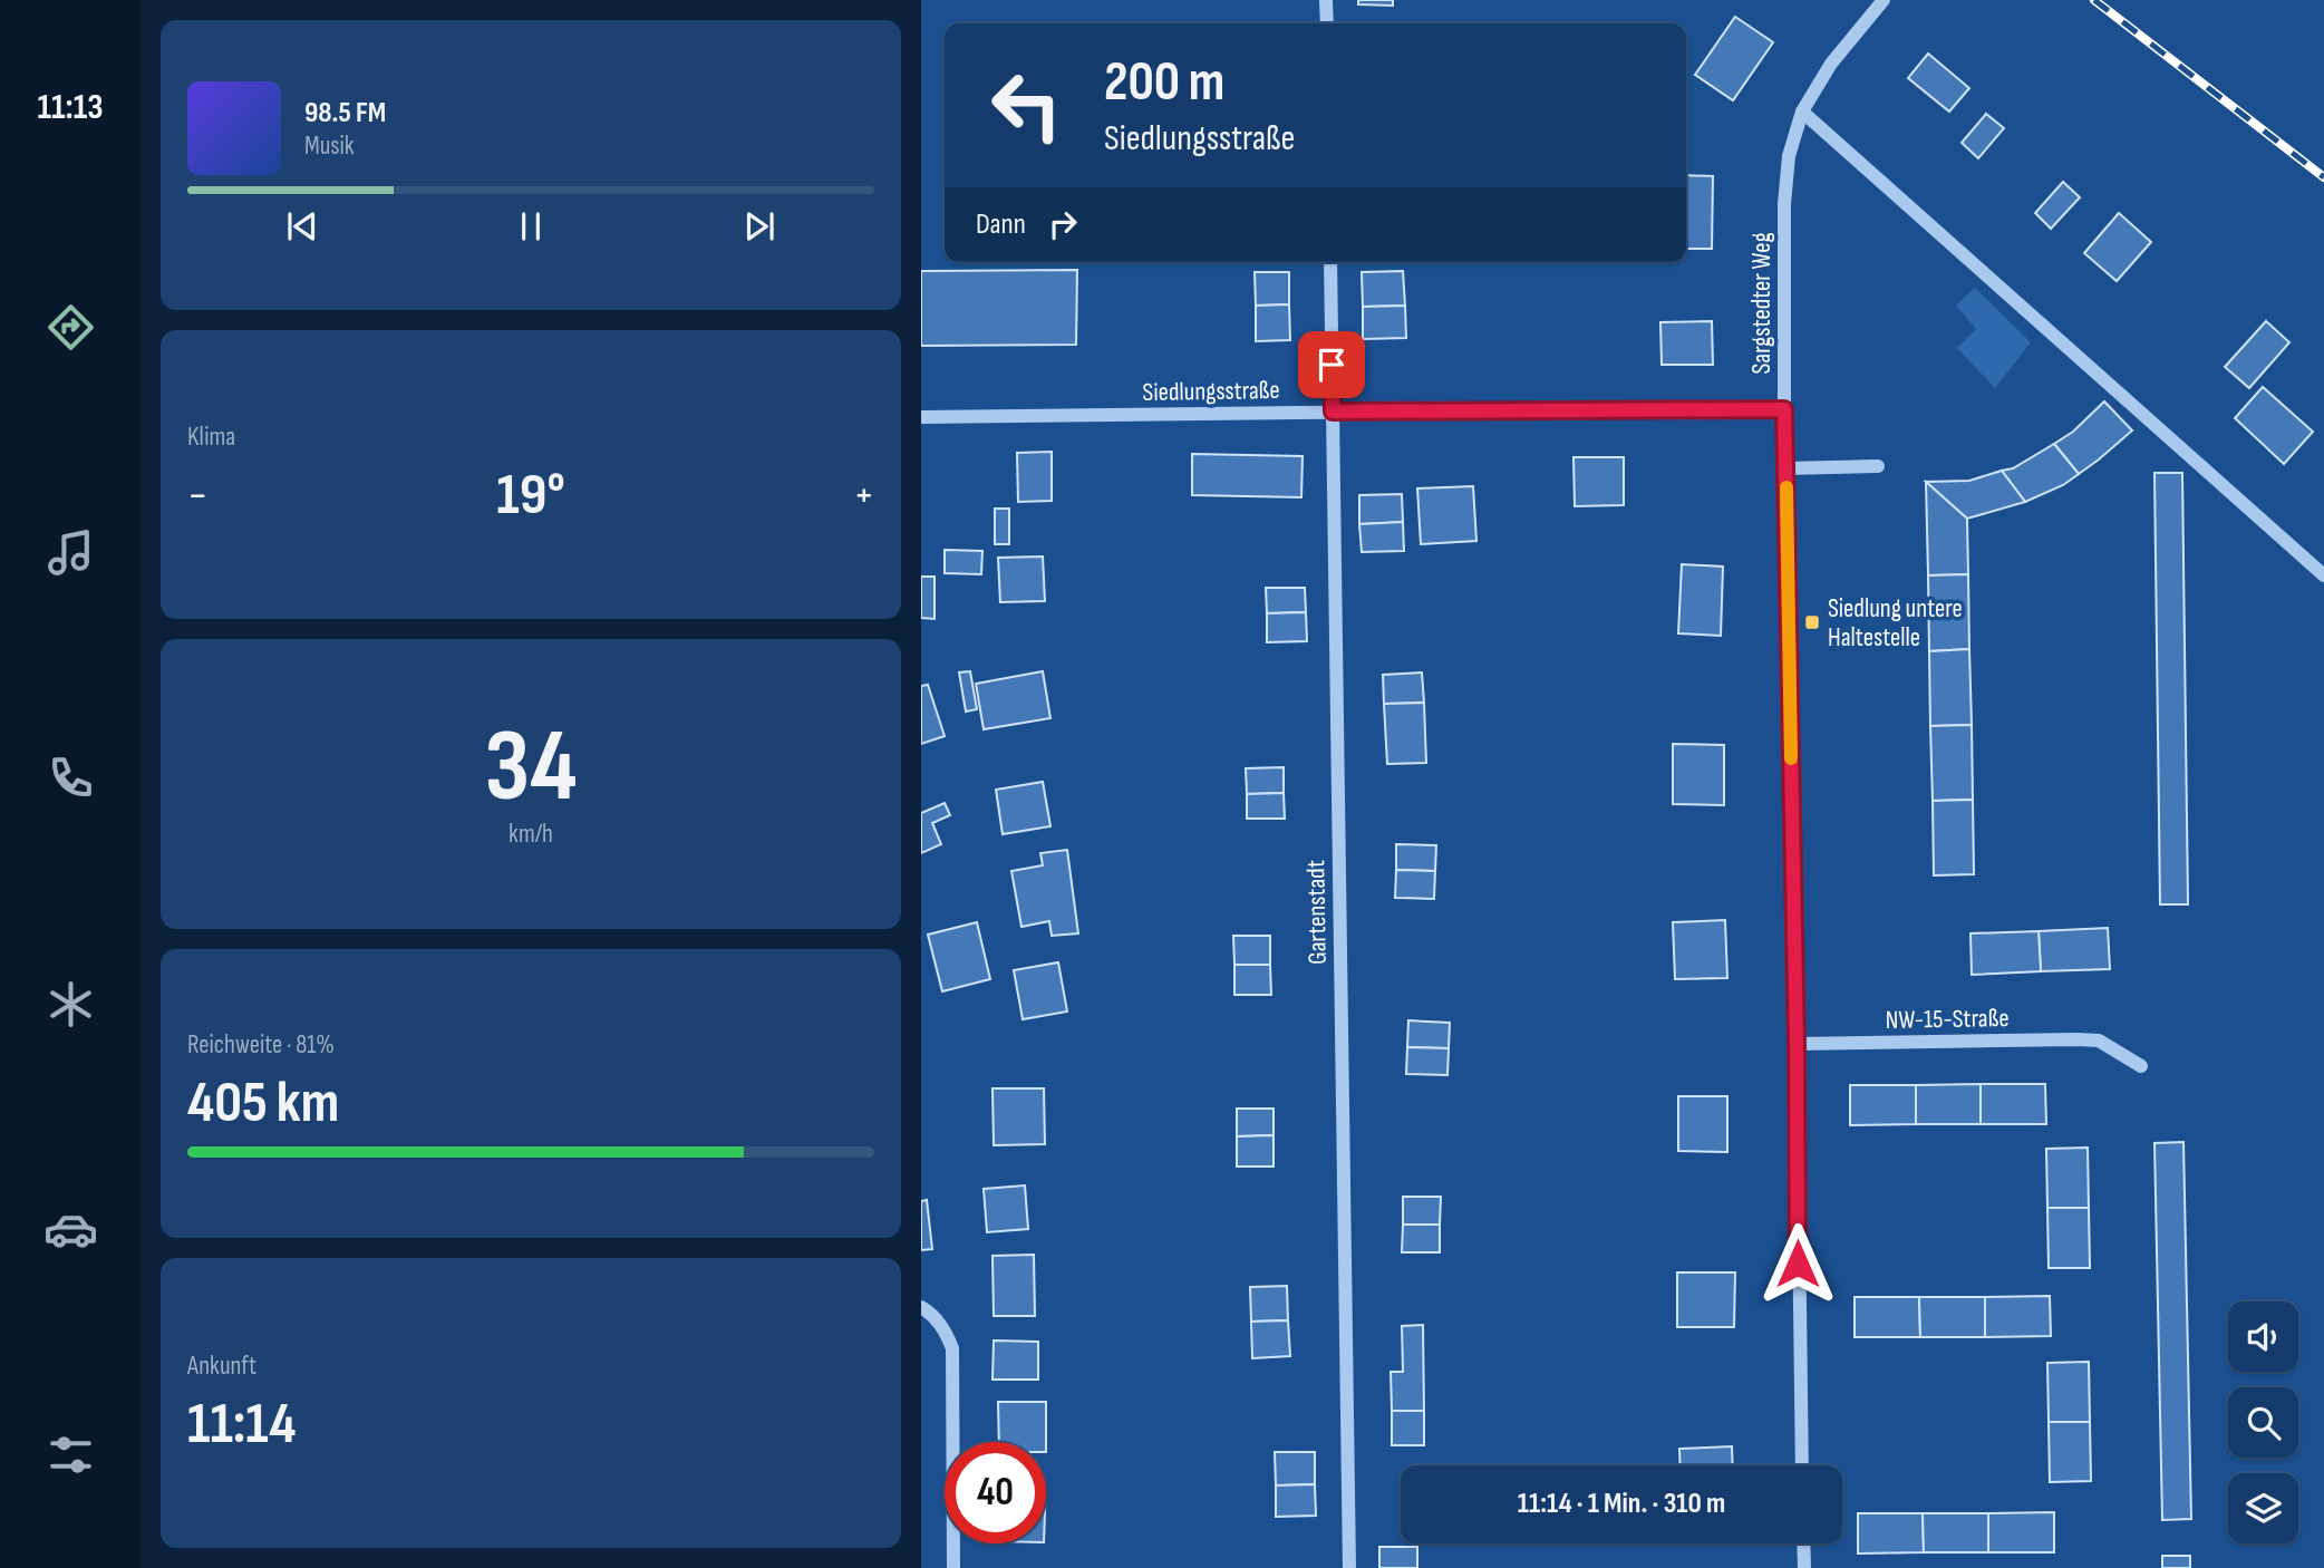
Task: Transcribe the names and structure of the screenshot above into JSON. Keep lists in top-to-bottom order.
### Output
{
  "streets": {
    "street": [
      "Sargstedter Weg",
      "Siedlungsstraße",
      "Gartenstadt",
      "NW-15-Straße"
    ]
  },
  "crossings": [
    ["Sargstedter Weg", "Siedlungsstraße"],
    ["Sargstedter Weg", "NW-15-Straße"],
    ["Siedlungsstraße", "Gartenstadt"]
  ],
  "places": {
    "transit": ["Siedlung untere Haltestelle"]
  },
  "page": {
    "tabs": "11:13",
    "turn": ["200 m", "Siedlungsstraße"],
    "song": ["98.5 FM", "Musik"],
    "then": "Dann",
    "tile": [
      "Klima",
      ["34", "km/h"],
      ["Reichweite · 81%", "405 km"],
      ["Ankunft", "11:14"]
    ],
    "heat": ["−", "19°", "+"],
    "limit": "40",
    "trip": "11:14 · 1 Min. · 310 m"
  }
}
